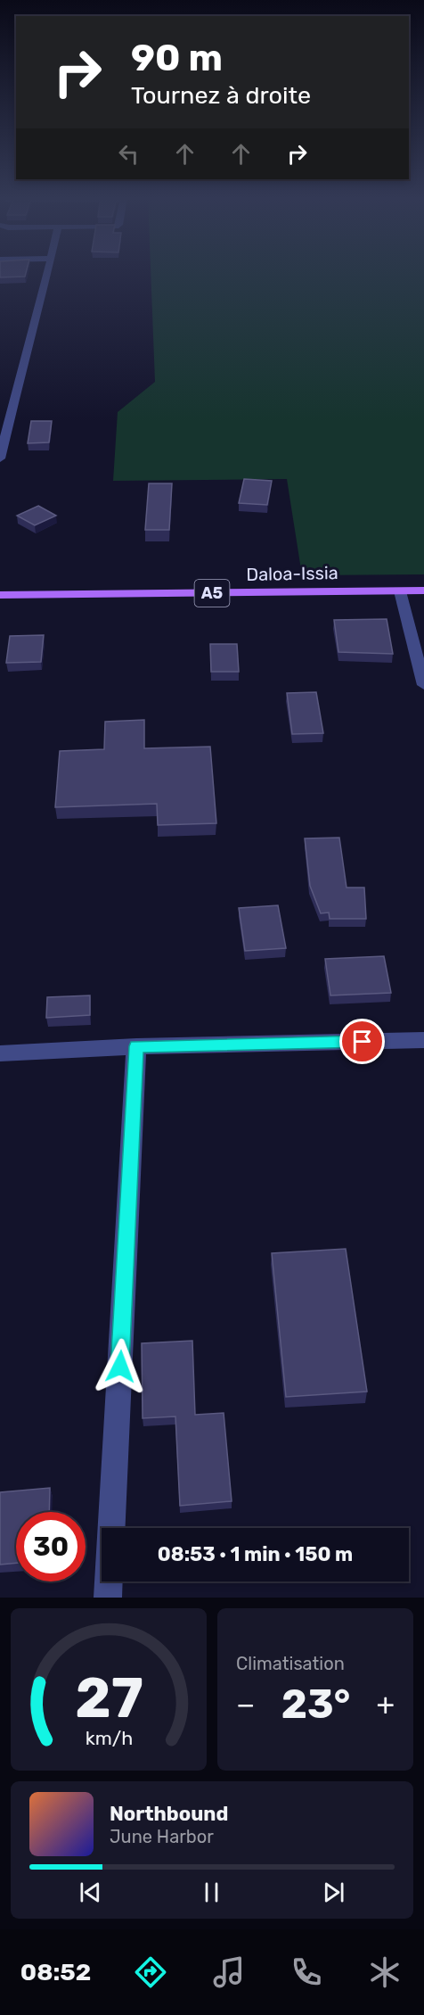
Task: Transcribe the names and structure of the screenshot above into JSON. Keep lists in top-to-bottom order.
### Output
{
  "streets": {
    "main road": ["Daloa-Issia", "A5"]
  },
  "page": {
    "turn": ["90 m", "Tournez à droite"],
    "limit": "30",
    "trip": "08:53 · 1 min · 150 m",
    "tile": "Climatisation",
    "heat": ["−", "23°", "+"],
    "song": ["Northbound", "June Harbor"],
    "tabs": "08:52",
    "gauge": ["27", "km/h"]
  }
}
